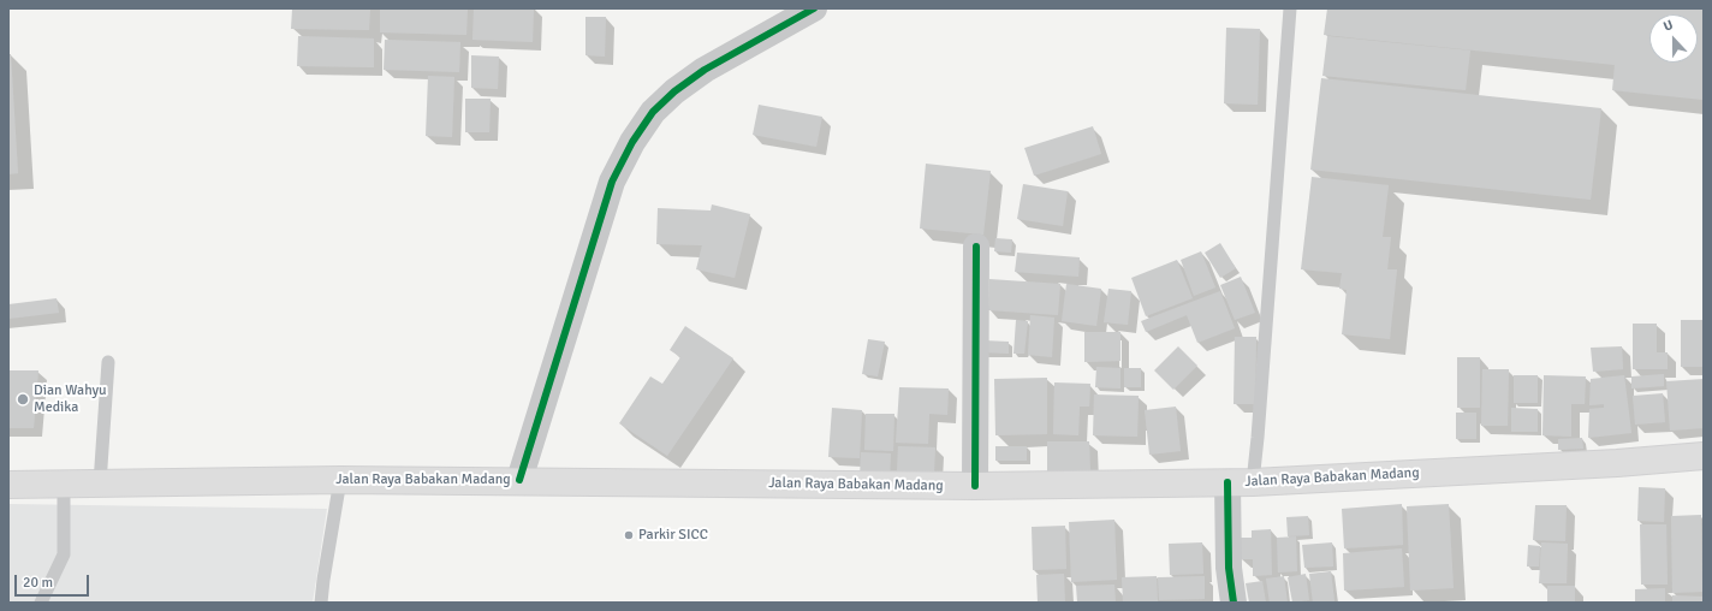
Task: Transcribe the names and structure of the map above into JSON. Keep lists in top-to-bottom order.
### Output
{
  "streets": {
    "main road": ["Jalan Raya Babakan Madang"]
  },
  "places": ["Dian Wahyu Medika", "Parkir SICC"],
  "scale_bar": "20 m",
  "north": "top"
}
